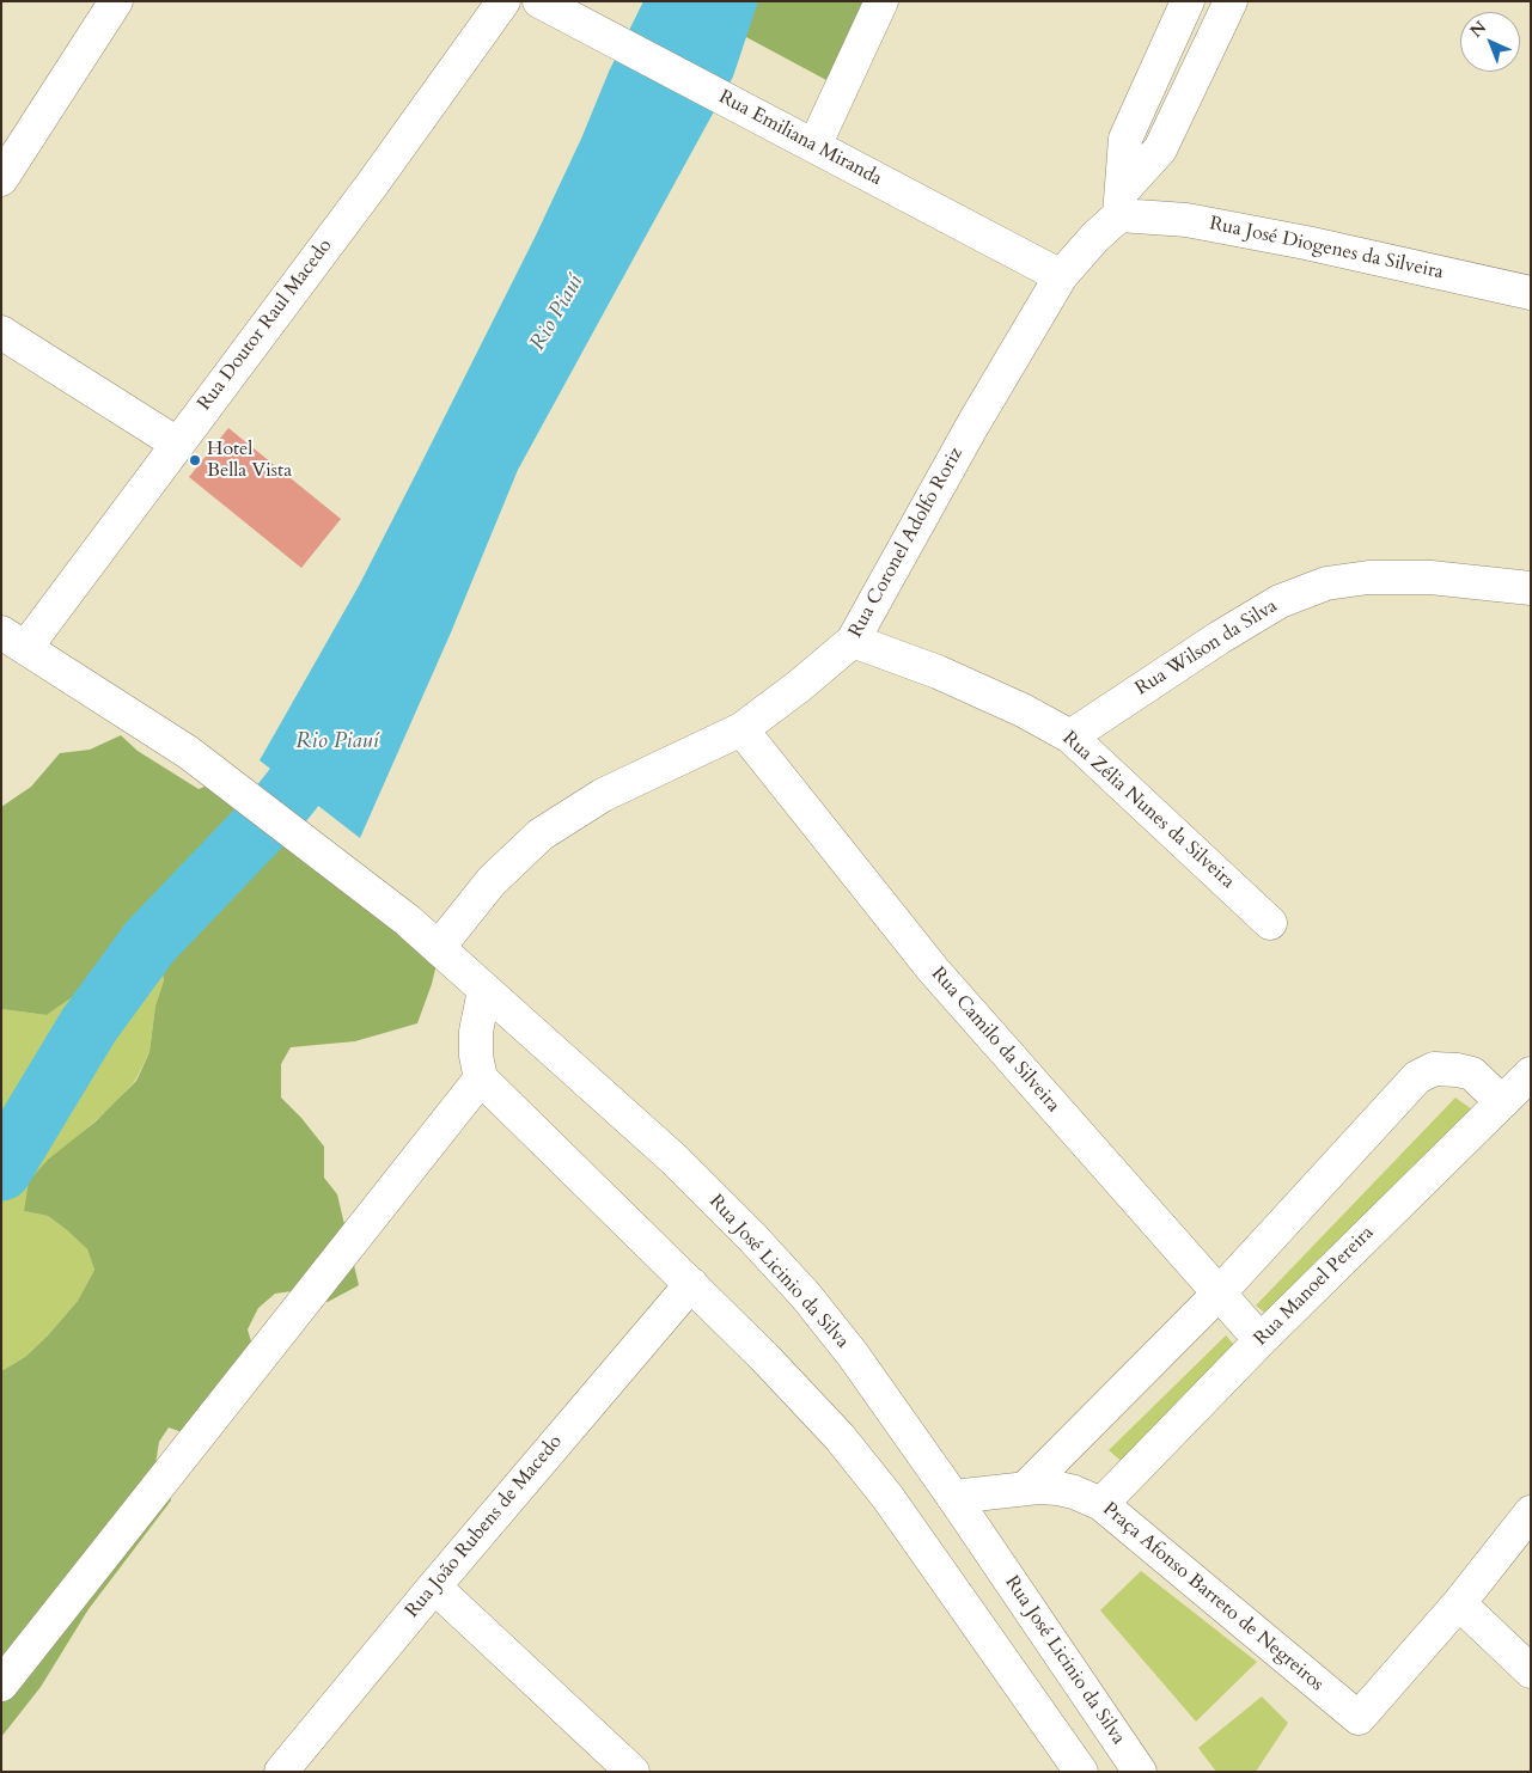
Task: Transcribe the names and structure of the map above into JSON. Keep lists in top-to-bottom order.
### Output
{
  "streets": {
    "street": [
      "Rua Emiliana Miranda",
      "Rua José Diogenes da Silveira",
      "Rua Doutor Raul Macedo",
      "Rua Coronel Adolfo Roriz",
      "Rua Wilson da Silva",
      "Rua Zélia Nunes da Silveira",
      "Rua Camilo da Silveira",
      "Rua José Licinio da Silva",
      "Rua Manoel Pereira",
      "Rua João Rubens de Macedo",
      "Praça Afonso Barreto de Negreiros"
    ]
  },
  "crossings": [
    ["Rua Emiliana Miranda", "Rua Coronel Adolfo Roriz"],
    ["Rua José Diogenes da Silveira", "Rua Coronel Adolfo Roriz"],
    ["Rua Doutor Raul Macedo", "Rua José Licinio da Silva"],
    ["Rua Coronel Adolfo Roriz", "Rua Zélia Nunes da Silveira"],
    ["Rua Coronel Adolfo Roriz", "Rua Camilo da Silveira"],
    ["Rua Coronel Adolfo Roriz", "Rua José Licinio da Silva"],
    ["Rua Wilson da Silva", "Rua Zélia Nunes da Silveira"],
    ["Rua Camilo da Silveira", "Rua Manoel Pereira"],
    ["Rua José Licinio da Silva", "Praça Afonso Barreto de Negreiros"],
    ["Rua Manoel Pereira", "Praça Afonso Barreto de Negreiros"]
  ],
  "water": ["Rio Piauí"],
  "places": ["Hotel Bella Vista"],
  "north": "top left"
}
